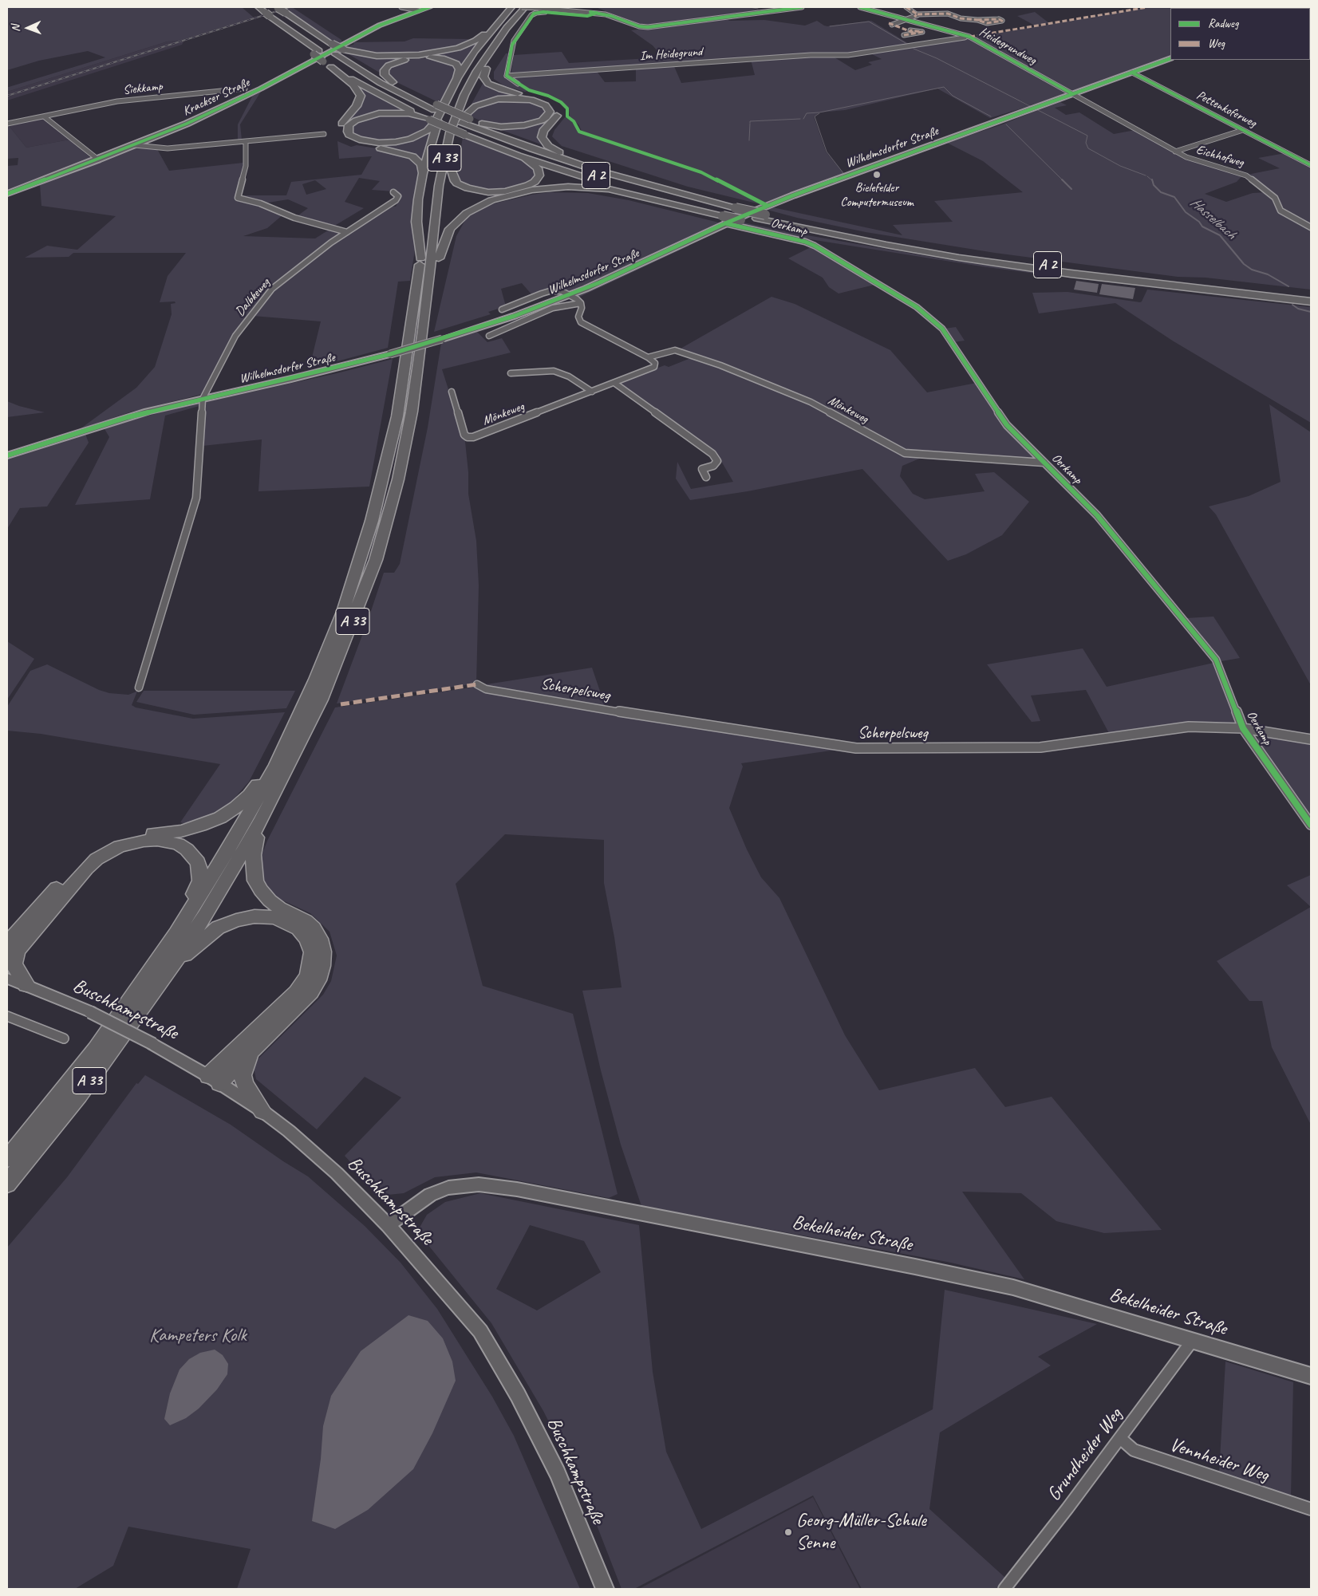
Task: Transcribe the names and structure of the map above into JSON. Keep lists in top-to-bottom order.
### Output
{
  "streets": {
    "highway": ["A 33", "A 2"],
    "street": [
      "Heidegrundweg",
      "Im Heidegrund",
      "Siekkamp",
      "Krackser Straße",
      "Pettenkoferweg",
      "Wilhelmsdorfer Straße",
      "Eichhofweg",
      "Oerkamp",
      "Dalbkeweg",
      "Mönkeweg",
      "Scherpelsweg",
      "Buschkampstraße",
      "Bekelheider Straße",
      "Grundheider Weg",
      "Vennheider Weg"
    ]
  },
  "crossings": [
    ["Heidegrundweg", "Im Heidegrund"],
    ["Heidegrundweg", "Wilhelmsdorfer Straße"],
    ["Heidegrundweg", "Eichhofweg"],
    ["Pettenkoferweg", "Wilhelmsdorfer Straße"],
    ["Pettenkoferweg", "Eichhofweg"],
    ["Wilhelmsdorfer Straße", "Eichhofweg"],
    ["Wilhelmsdorfer Straße", "A 2"],
    ["Wilhelmsdorfer Straße", "Oerkamp"],
    ["Wilhelmsdorfer Straße", "Dalbkeweg"],
    ["A 2", "Oerkamp"],
    ["Oerkamp", "Mönkeweg"],
    ["Oerkamp", "Scherpelsweg"],
    ["Buschkampstraße", "Bekelheider Straße"],
    ["Bekelheider Straße", "Grundheider Weg"],
    ["Grundheider Weg", "Vennheider Weg"]
  ],
  "water": ["Hasselbach"],
  "parks": ["Kampeters Kolk"],
  "places": ["Bielefelder Computermuseum", "Georg-Müller-Schule Senne"],
  "legend": ["Radweg", "Weg"],
  "north": "left"
}
